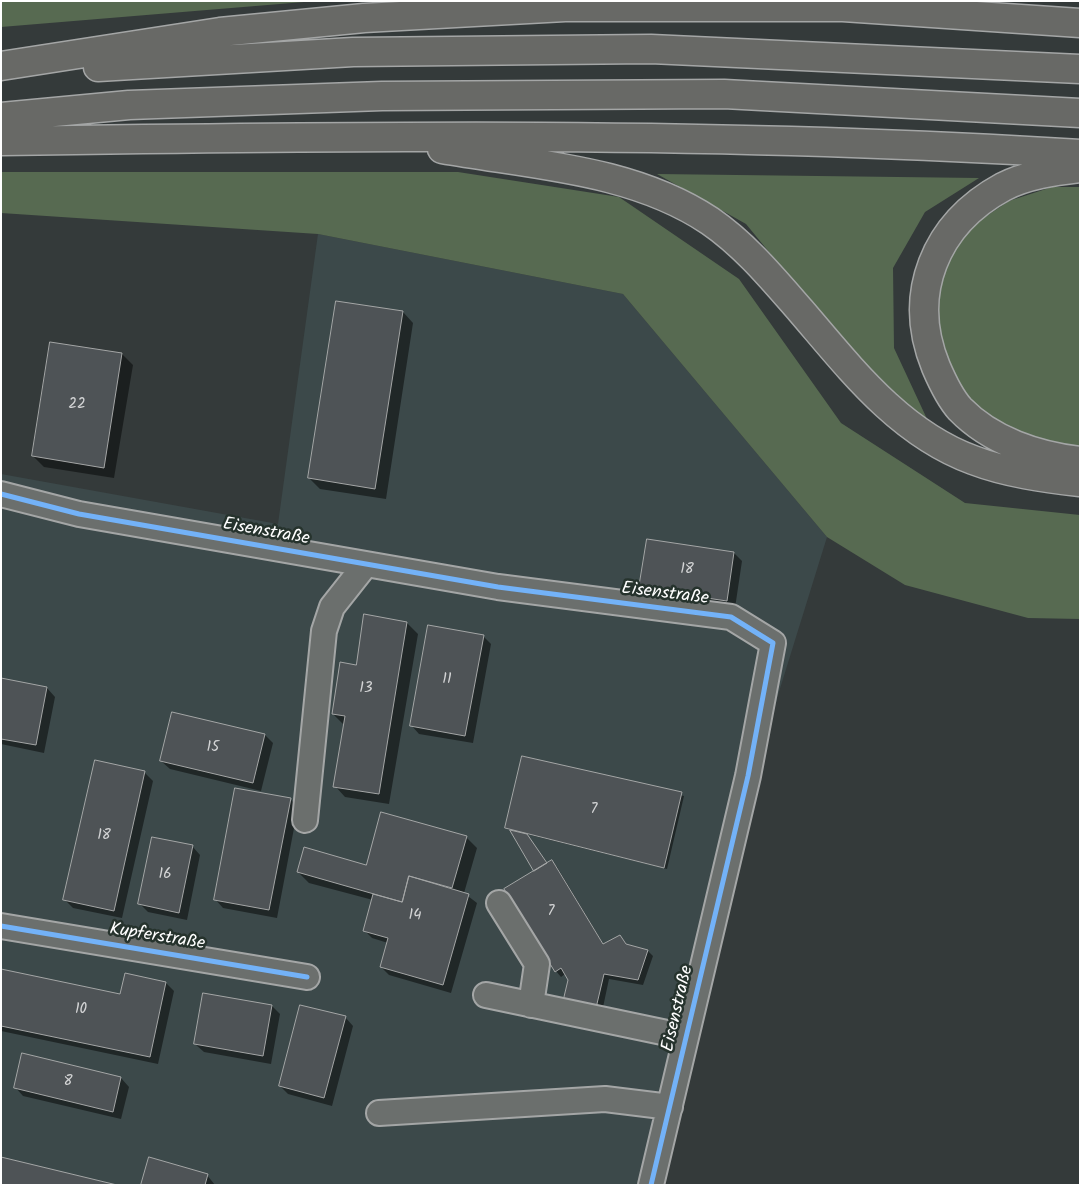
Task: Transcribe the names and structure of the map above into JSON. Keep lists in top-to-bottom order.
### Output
{
  "streets": {
    "street": ["Eisenstraße", "Kupferstraße"]
  },
  "house_numbers": [
    "22",
    "18",
    "11",
    "13",
    "15",
    "7",
    "18",
    "16",
    "7",
    "14",
    "10",
    "8"
  ]
}
